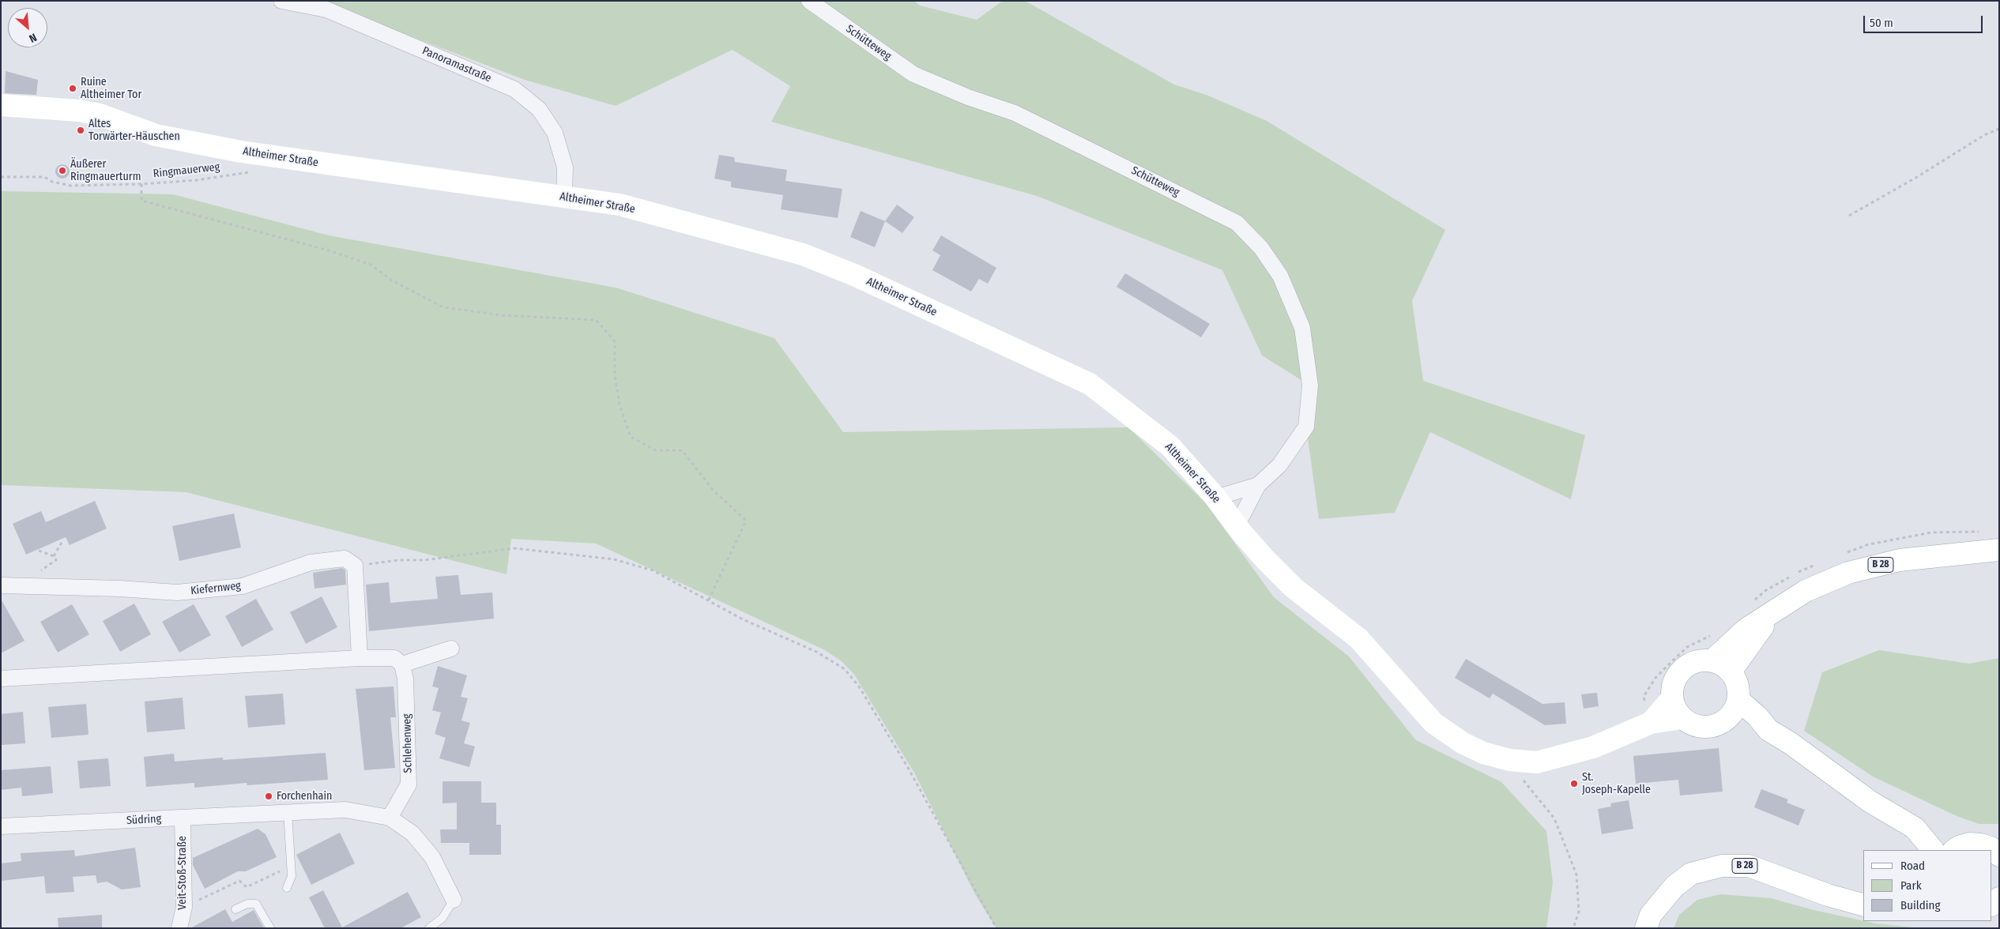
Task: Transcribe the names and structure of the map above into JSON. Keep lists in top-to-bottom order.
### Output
{
  "streets": {
    "street": [
      "Schütteweg",
      "Panoramastraße",
      "Altheimer Straße",
      "B 28",
      "Kiefernweg",
      "Schlehenweg",
      "Südring",
      "Veit-Stoß-Straße"
    ],
    "path": ["Ringmauerweg"]
  },
  "crossings": [
    ["Schütteweg", "Altheimer Straße"],
    ["Panoramastraße", "Altheimer Straße"],
    ["Altheimer Straße", "B 28"],
    ["Schlehenweg", "Südring"],
    ["Südring", "Veit-Stoß-Straße"]
  ],
  "places": [
    "Ruine Altheimer Tor",
    "Altes Torwärter-Häuschen",
    "Äußerer Ringmauerturm",
    "St. Joseph-Kapelle",
    "Forchenhain"
  ],
  "legend": ["Road", "Park", "Building"],
  "scale_bar": "50 m",
  "north": "bottom right"
}
